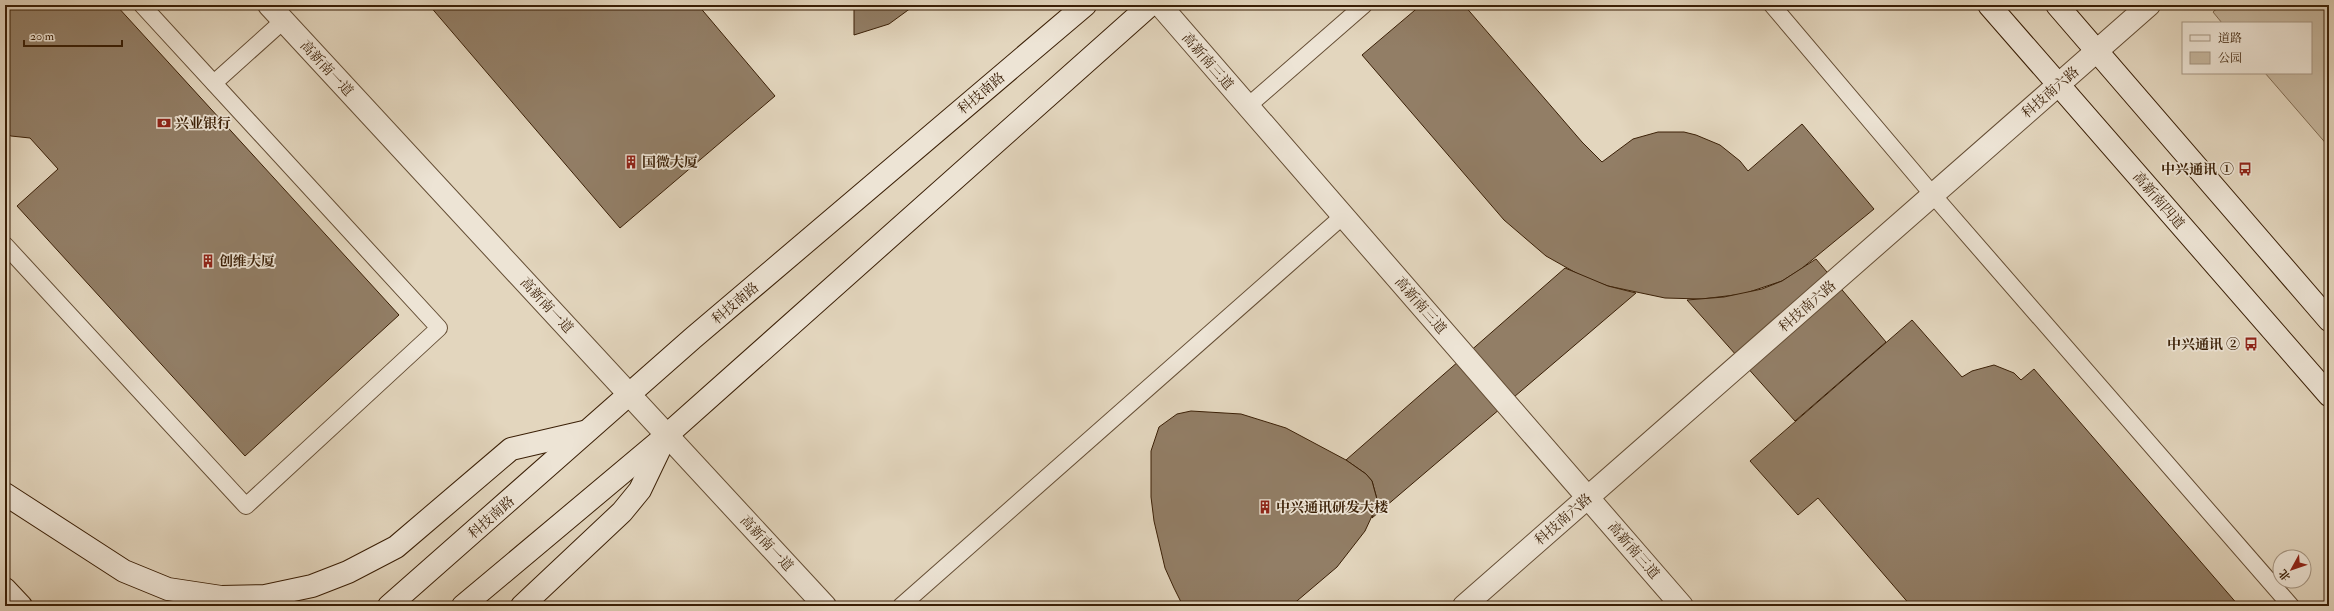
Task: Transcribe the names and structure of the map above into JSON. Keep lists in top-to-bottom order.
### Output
{
  "streets": {
    "main road": [
      "高新南三道",
      "高新南一道",
      "科技南六路",
      "科技南路",
      "高新南四道"
    ]
  },
  "crossings": [
    ["高新南三道", "科技南六路"],
    ["高新南一道", "科技南路"],
    ["科技南六路", "高新南四道"]
  ],
  "places": {
    "bank": ["兴业银行"],
    "building": ["国微大厦", "创维大厦", "中兴通讯研发大楼"],
    "bus stop": ["中兴通讯 ①", "中兴通讯 ②"]
  },
  "legend": ["道路", "公园"],
  "scale_bar": "20 m",
  "north": "bottom left"
}
